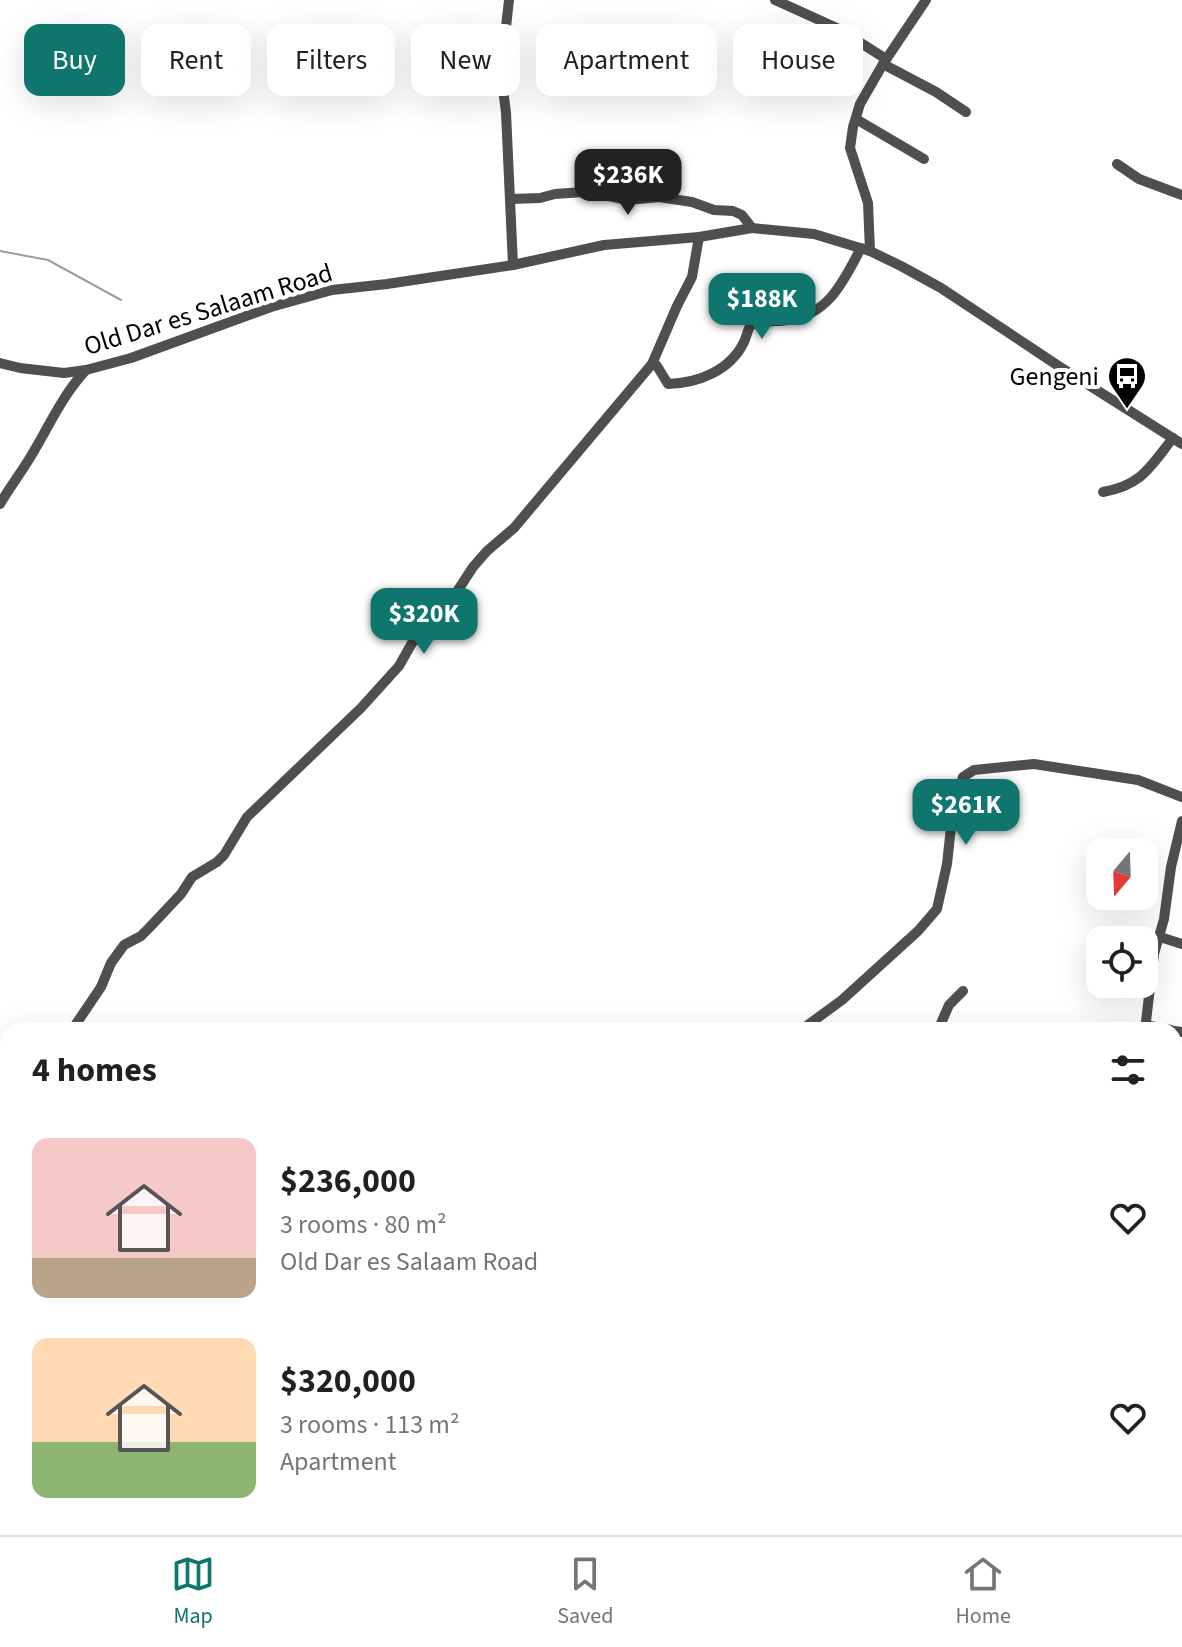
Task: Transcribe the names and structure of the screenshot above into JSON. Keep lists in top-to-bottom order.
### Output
{
  "streets": {
    "street": ["Old Dar es Salaam Road"]
  },
  "places": {
    "bus stop": ["Gengeni"]
  },
  "north": "bottom",
  "page": {
    "chip": [
      "Buy",
      "Rent",
      "Filters",
      "New",
      "Apartment",
      "House"
    ],
    "price": [
      "$236K",
      "$188K",
      "$320K",
      "$261K"
    ],
    "heading": "4 homes",
    "list": [
      {
        "name": "$236,000",
        "note": "3 rooms · 80 m² · Old Dar es Salaam Road"
      },
      {
        "name": "$320,000",
        "note": "3 rooms · 113 m² · Apartment"
      }
    ],
    "tabs": ["Map", "Saved", "Home"]
  }
}
